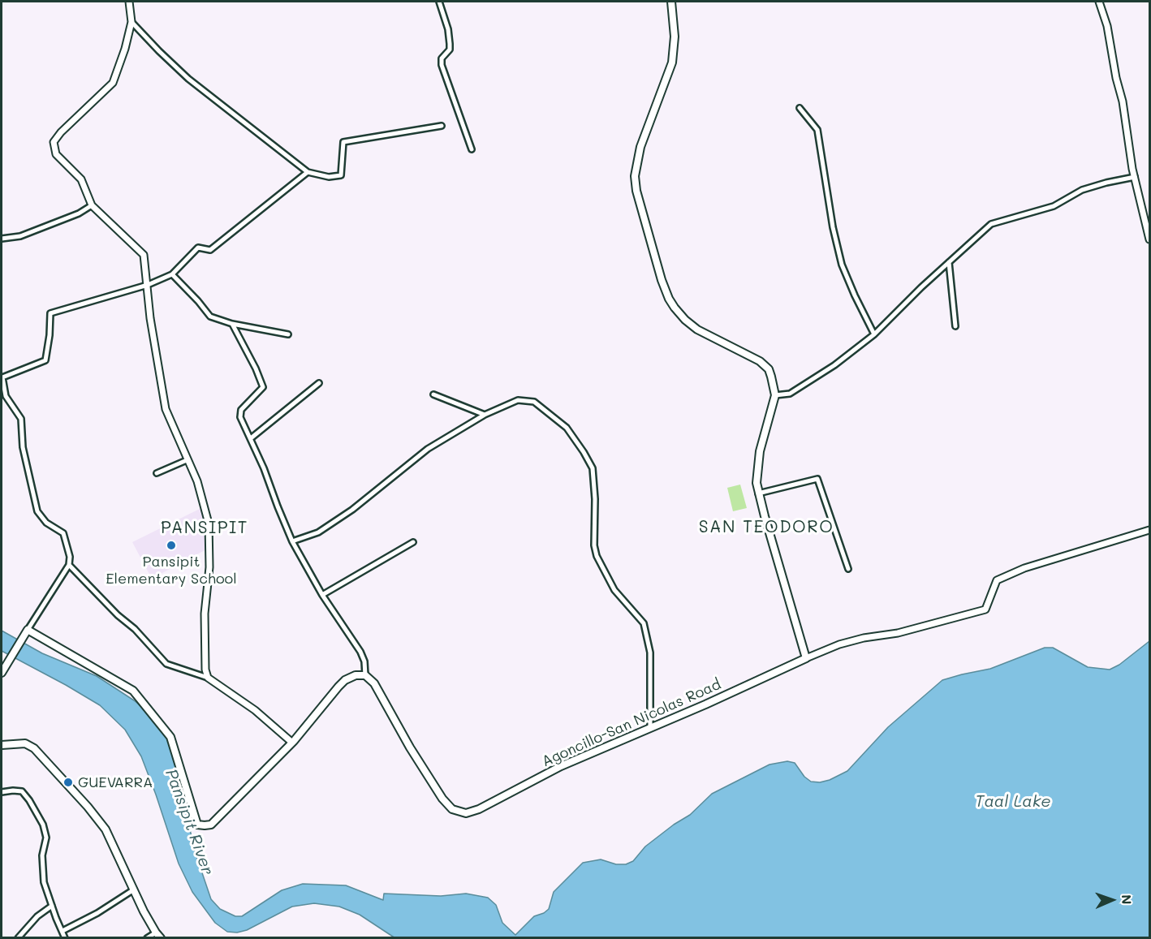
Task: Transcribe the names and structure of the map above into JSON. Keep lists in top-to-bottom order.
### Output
{
  "streets": {
    "main road": ["Agoncillo-San Nicolas Road"]
  },
  "districts": ["SAN TEODORO", "PANSIPIT"],
  "water": ["Taal Lake", "Pansipit River"],
  "places": ["Pansipit Elementary School", "GUEVARRA"],
  "north": "right"
}
